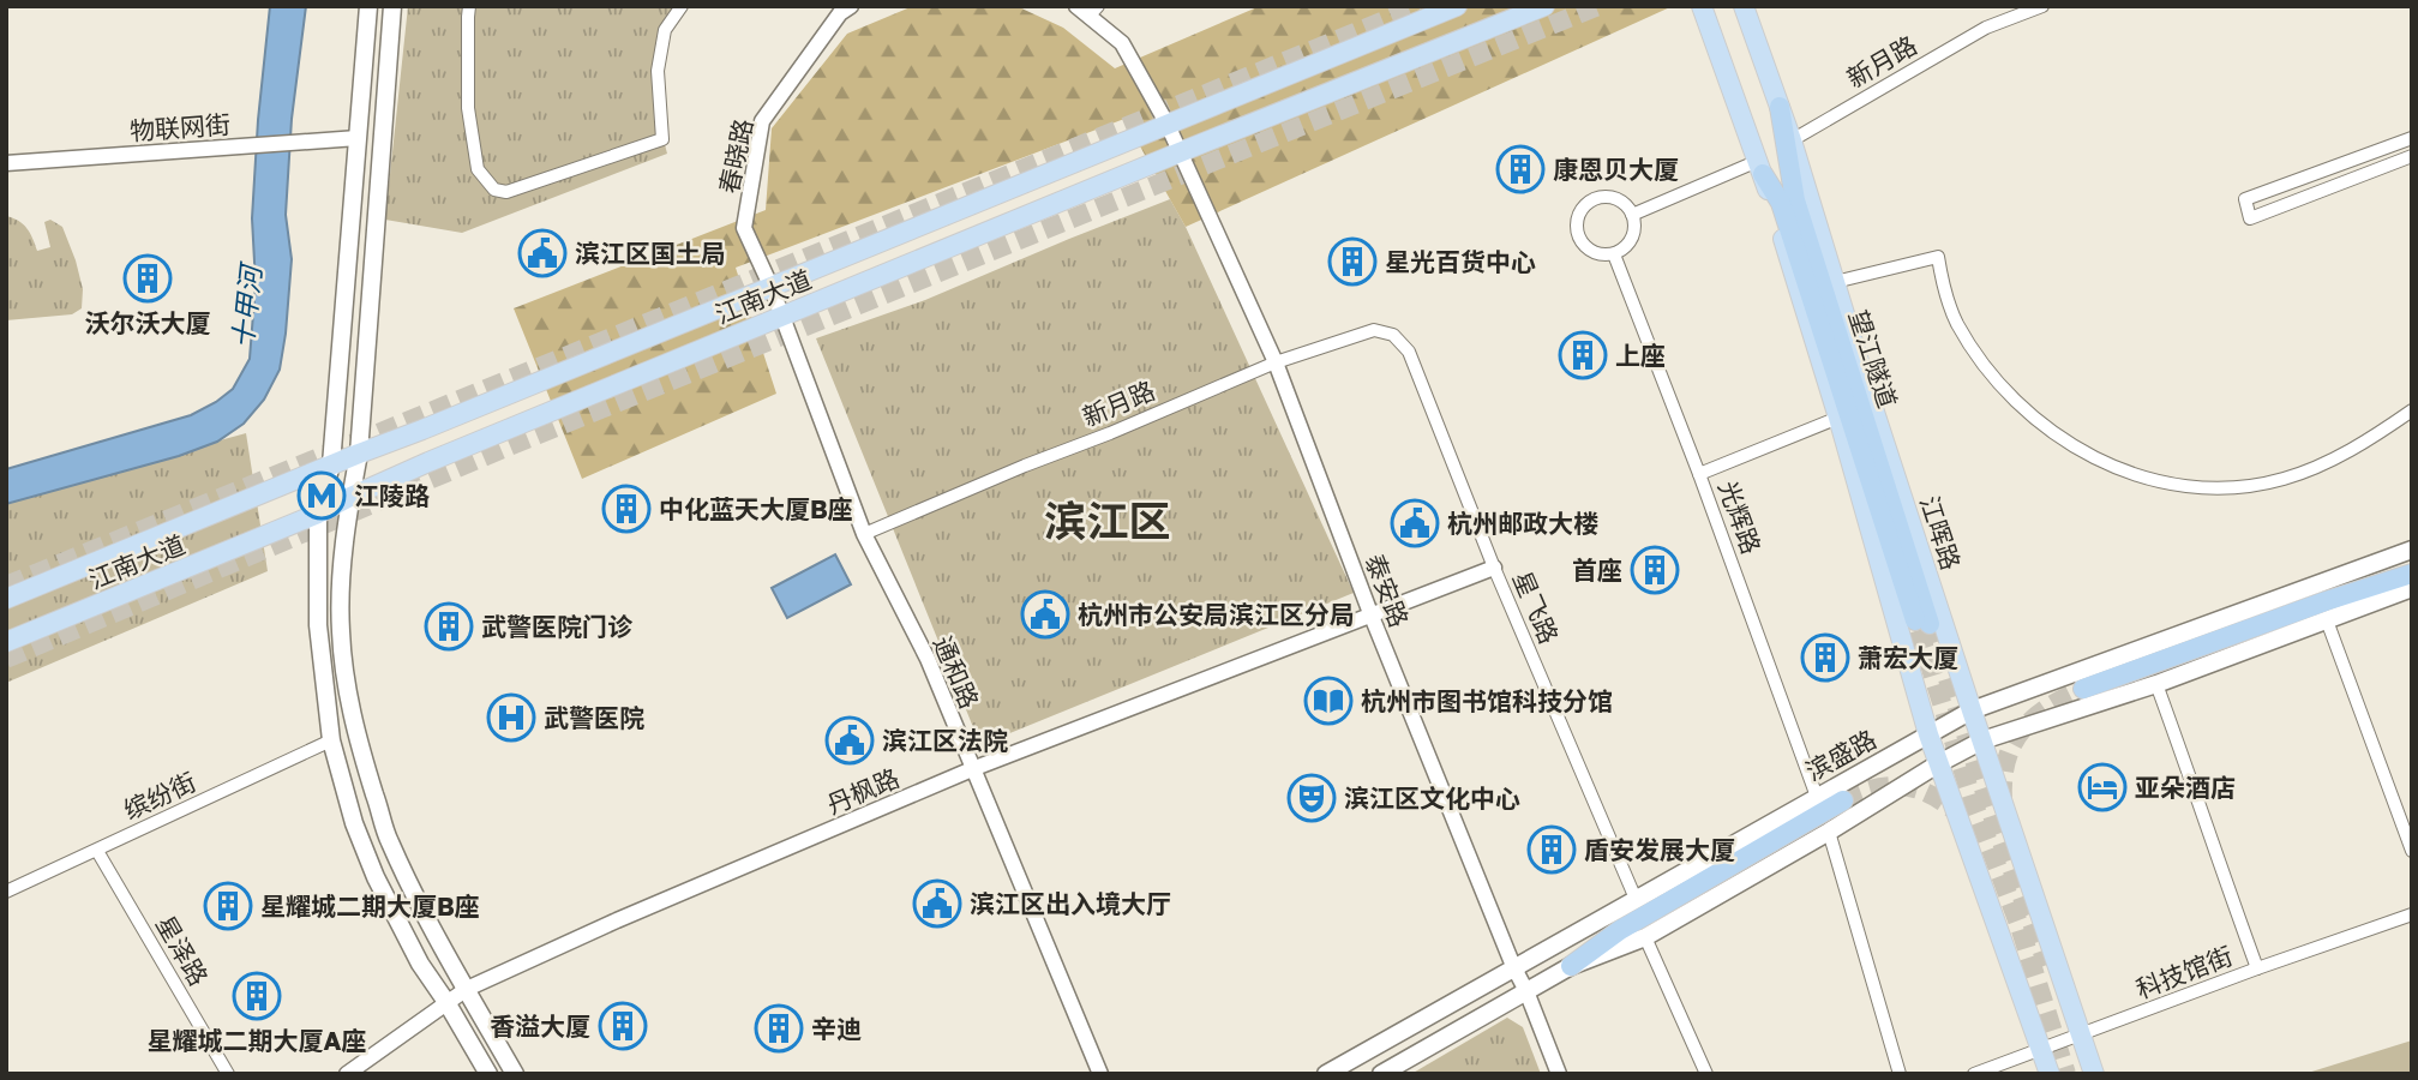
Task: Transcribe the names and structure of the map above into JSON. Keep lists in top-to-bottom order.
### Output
{
  "streets": {
    "highway": ["望江隧道"],
    "main road": ["江南大道", "江晖路", "滨盛路"],
    "street": [
      "新月路",
      "物联网街",
      "春晓路",
      "光辉路",
      "泰安路",
      "星飞路",
      "通和路",
      "丹枫路",
      "缤纷街",
      "星泽路",
      "科技馆街"
    ]
  },
  "crossings": [
    ["新月路", "江晖路"],
    ["新月路", "泰安路"],
    ["新月路", "星飞路"],
    ["新月路", "通和路"],
    ["春晓路", "江南大道"],
    ["春晓路", "通和路"],
    ["江南大道", "泰安路"],
    ["江南大道", "通和路"],
    ["望江隧道", "江晖路"],
    ["光辉路", "滨盛路"],
    ["江晖路", "滨盛路"],
    ["江晖路", "科技馆街"],
    ["泰安路", "滨盛路"],
    ["泰安路", "丹枫路"],
    ["星飞路", "滨盛路"],
    ["星飞路", "丹枫路"],
    ["通和路", "丹枫路"],
    ["缤纷街", "星泽路"]
  ],
  "districts": ["滨江区"],
  "water": ["十甲河"],
  "places": {
    "building": [
      "康恩贝大厦",
      "星光百货中心",
      "沃尔沃大厦",
      "上座",
      "中化蓝天大厦B座",
      "首座",
      "武警医院门诊",
      "萧宏大厦",
      "盾安发展大厦",
      "星耀城二期大厦B座",
      "星耀城二期大厦A座",
      "香溢大厦",
      "辛迪"
    ],
    "public building": [
      "滨江区国土局",
      "杭州邮政大楼",
      "杭州市公安局滨江区分局",
      "滨江区法院",
      "滨江区出入境大厅"
    ],
    "metro station": ["江陵路"],
    "library": ["杭州市图书馆科技分馆"],
    "hospital": ["武警医院"],
    "hotel": ["亚朵酒店"],
    "theatre": ["滨江区文化中心"]
  }
}
